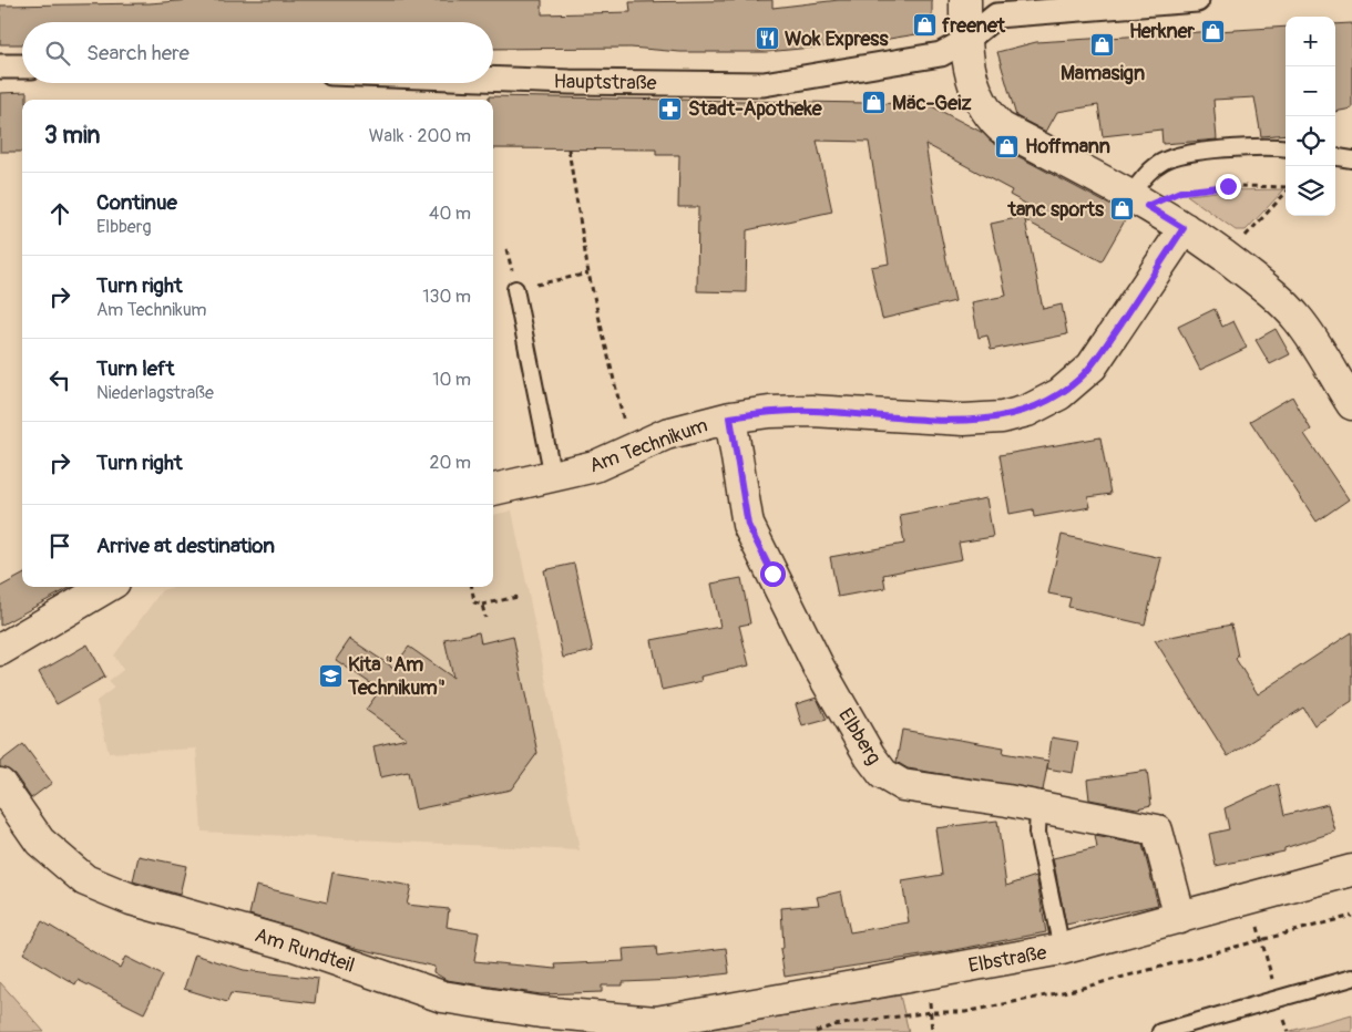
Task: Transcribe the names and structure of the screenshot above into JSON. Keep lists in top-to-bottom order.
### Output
{
  "streets": {
    "street": [
      "Hauptstraße",
      "Am Technikum",
      "Elbberg",
      "Am Rundteil",
      "Elbstraße"
    ]
  },
  "crossings": [
    ["Am Technikum", "Elbberg"],
    ["Elbberg", "Elbstraße"],
    ["Am Rundteil", "Elbstraße"]
  ],
  "places": {
    "shop": [
      "freenet",
      "Herkner",
      "Mamasign",
      "Mäc-Geiz",
      "Hoffmann",
      "tanc sports"
    ],
    "restaurant": ["Wok Express"],
    "pharmacy": ["Stadt-Apotheke"],
    "school or university": ["Kita \"Am Technikum\""]
  },
  "page": {
    "map_buttons": ["+", "−"],
    "search": "Search here",
    "heading": ["3 min", "Walk · 200 m"],
    "list": [
      ["Continue", "Elbberg", "40 m"],
      ["Turn right", "Am Technikum", "130 m"],
      ["Turn left", "Niederlagstraße", "10 m"],
      ["Turn right", "20 m"],
      "Arrive at destination"
    ]
  }
}
